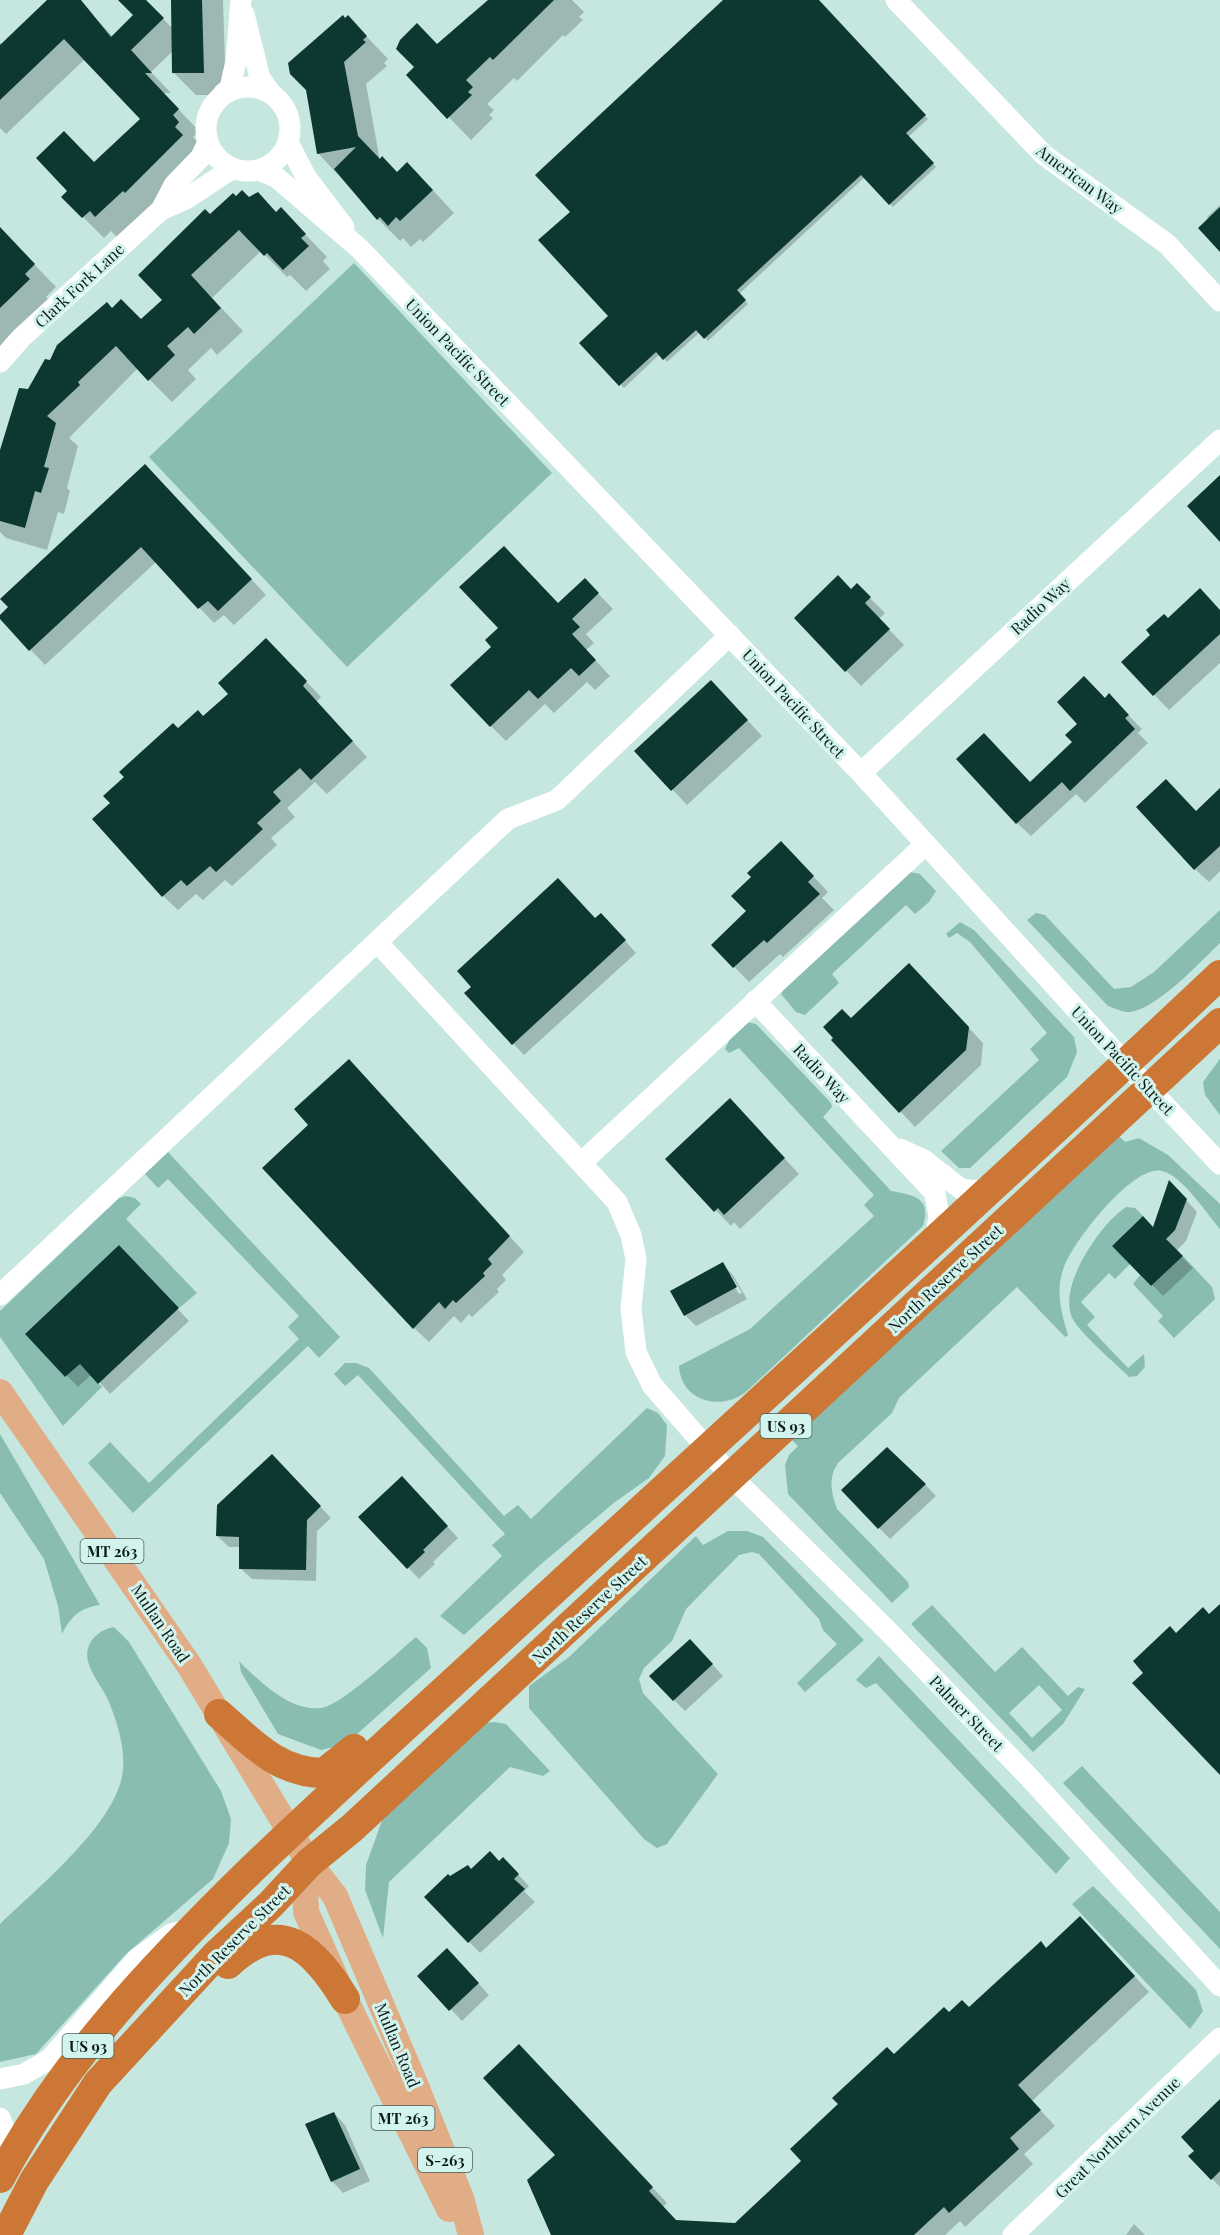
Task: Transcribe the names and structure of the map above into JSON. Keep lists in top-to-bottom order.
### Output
{
  "streets": {
    "highway": ["North Reserve Street", "US 93"],
    "main road": ["MT 263", "Mullan Road", "S-263"],
    "street": [
      "American Way",
      "Clark Fork Lane",
      "Union Pacific Street",
      "Radio Way",
      "Palmer Street",
      "Great Northern Avenue"
    ]
  },
  "crossings": [
    ["Clark Fork Lane", "Union Pacific Street"],
    ["Union Pacific Street", "Radio Way"],
    ["Union Pacific Street", "North Reserve Street"],
    ["Union Pacific Street", "US 93"],
    ["Radio Way", "US 93"],
    ["North Reserve Street", "Mullan Road"],
    ["North Reserve Street", "Palmer Street"],
    ["US 93", "Mullan Road"],
    ["US 93", "Palmer Street"]
  ]
}
